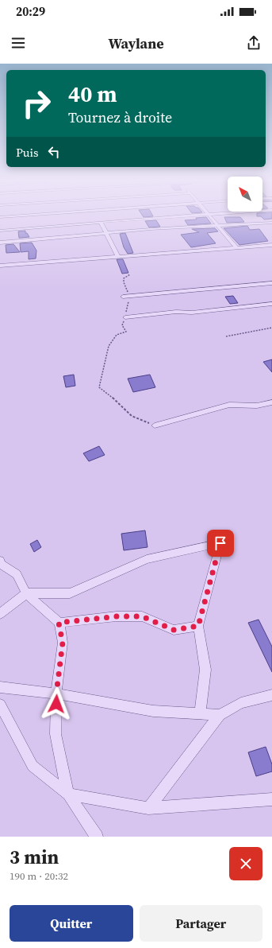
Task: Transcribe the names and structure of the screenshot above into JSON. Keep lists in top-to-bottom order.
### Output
{
  "north": "top left",
  "page": {
    "status": "20:29",
    "header": "Waylane",
    "turn": ["40 m", "Tournez à droite"],
    "then": "Puis",
    "heading": ["3 min", "190 m · 20:32"],
    "buttons": ["Quitter", "Partager"]
  }
}
